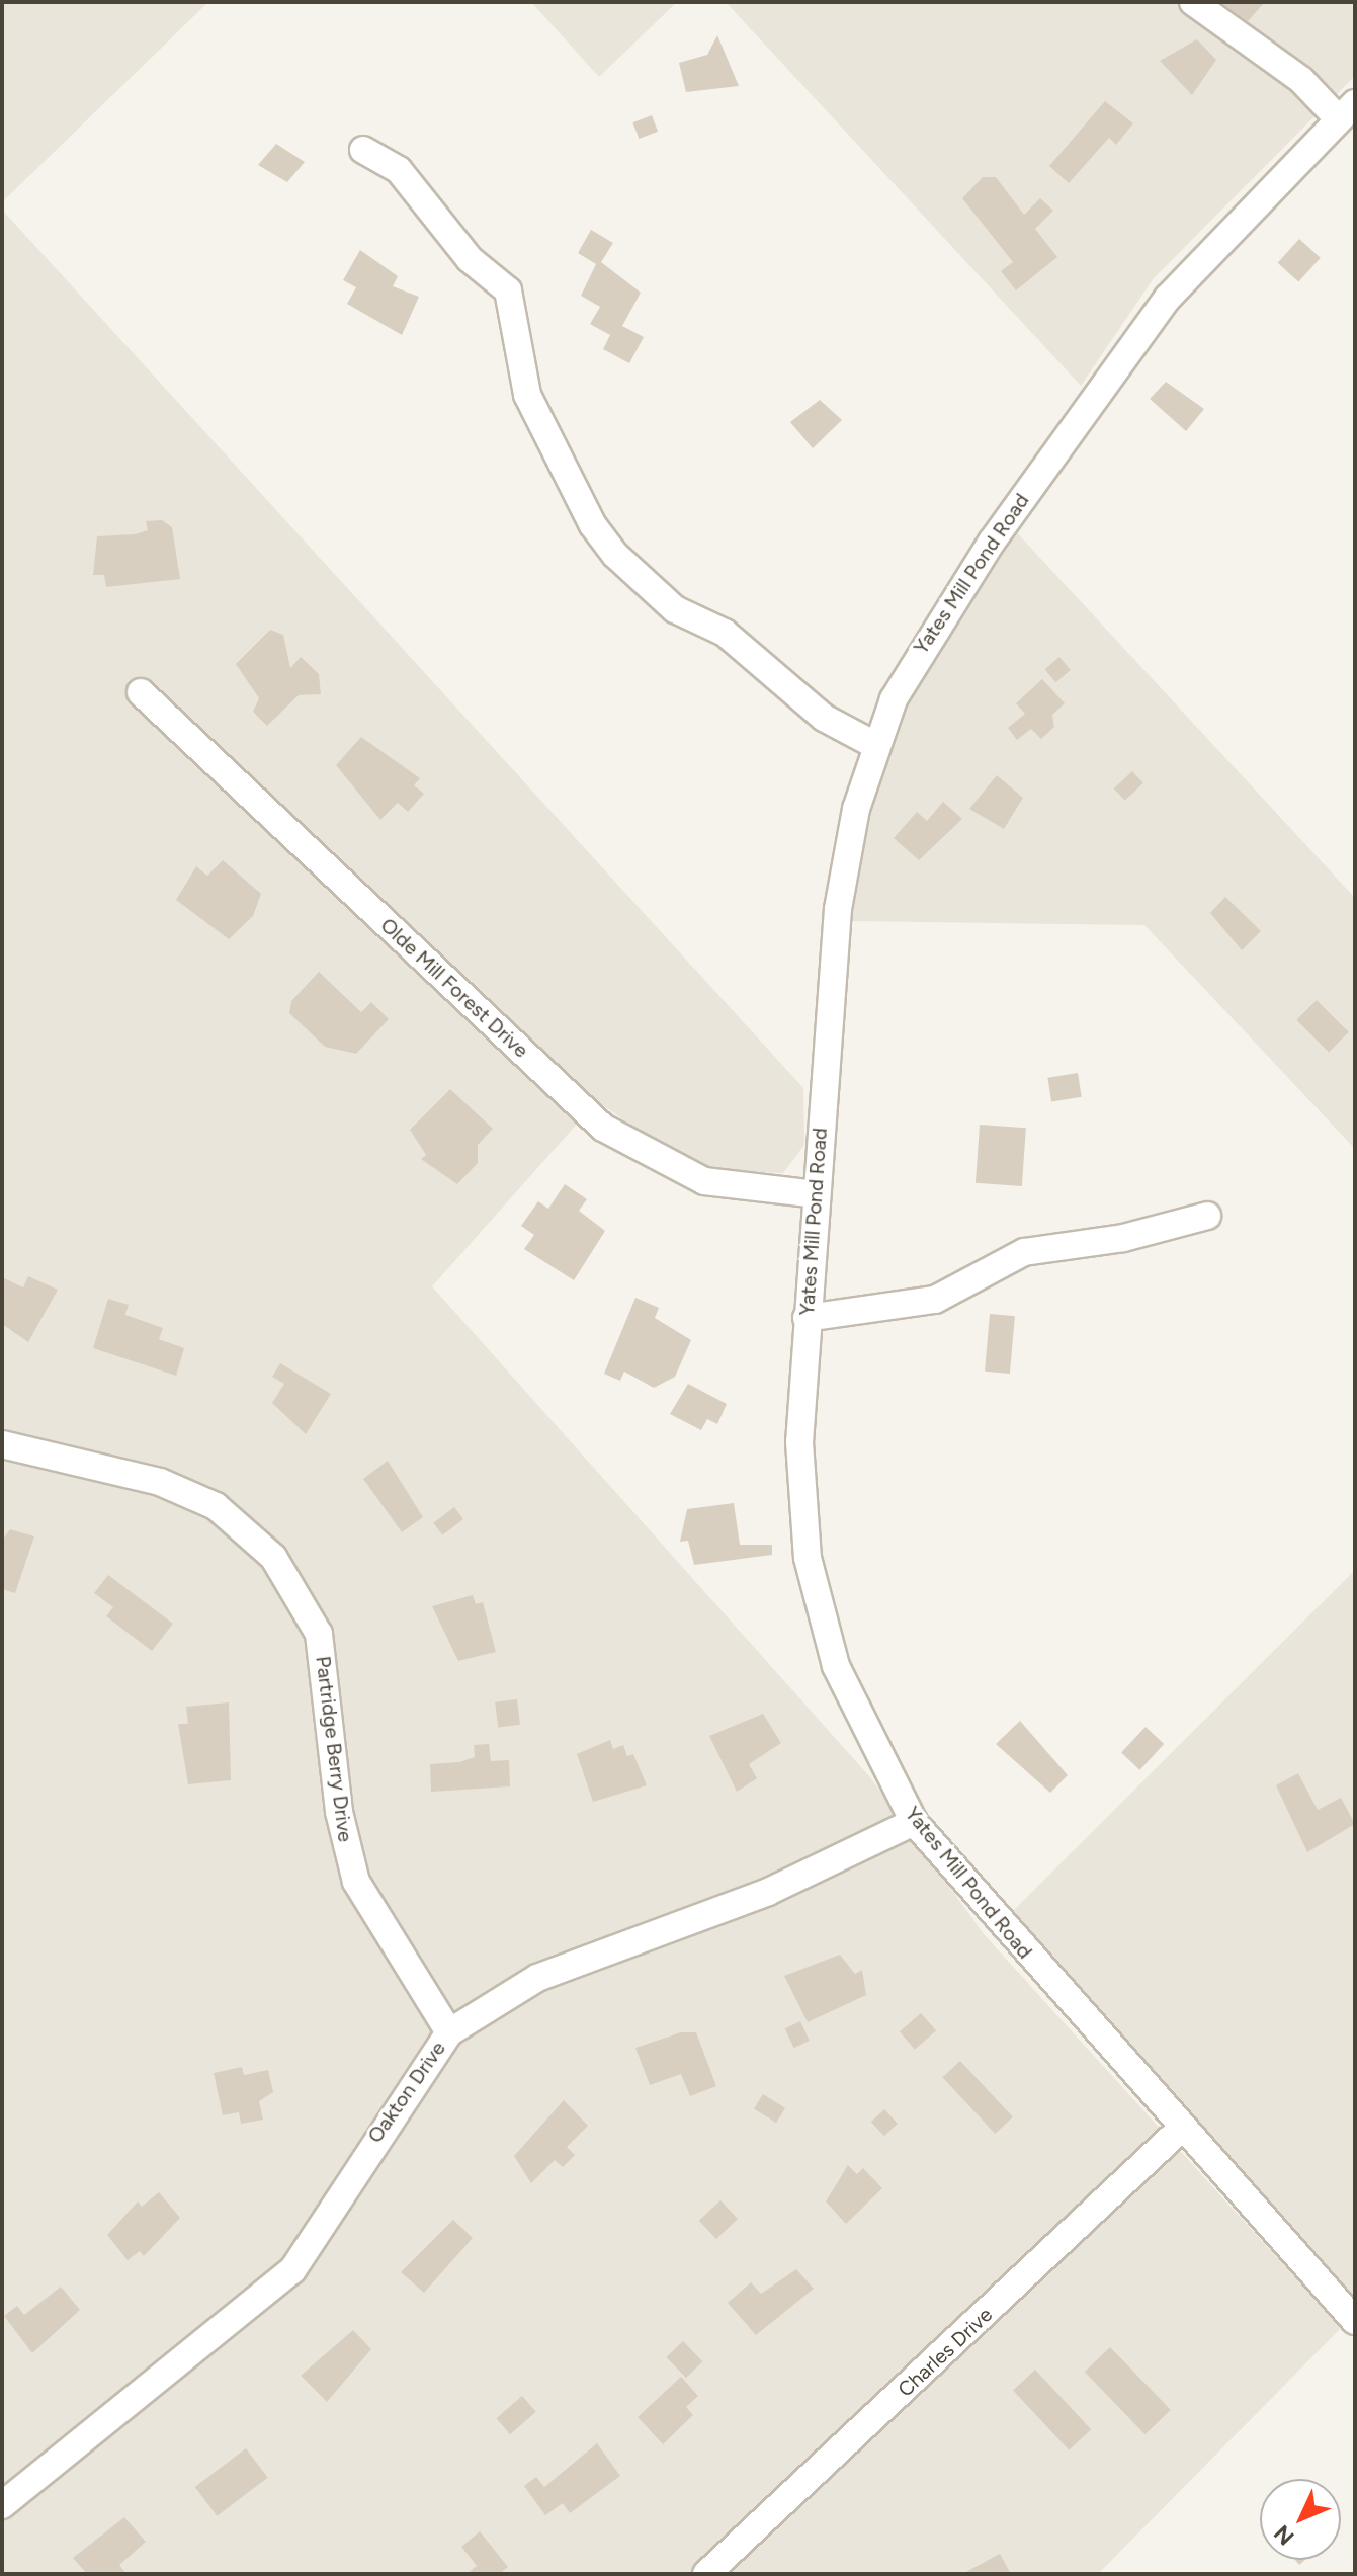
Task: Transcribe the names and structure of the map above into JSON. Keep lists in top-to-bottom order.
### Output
{
  "streets": {
    "street": [
      "Yates Mill Pond Road",
      "Olde Mill Forest Drive",
      "Partridge Berry Drive",
      "Oakton Drive",
      "Charles Drive"
    ]
  },
  "crossings": [
    ["Yates Mill Pond Road", "Olde Mill Forest Drive"],
    ["Yates Mill Pond Road", "Oakton Drive"],
    ["Yates Mill Pond Road", "Charles Drive"],
    ["Partridge Berry Drive", "Oakton Drive"]
  ],
  "north": "bottom left"
}
